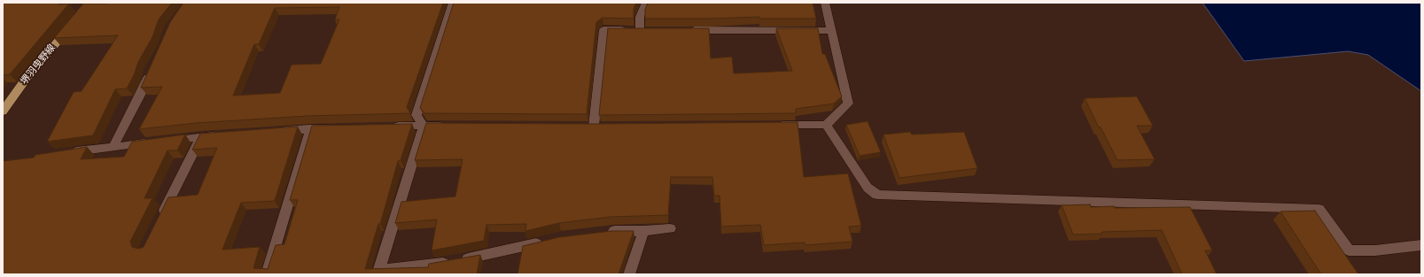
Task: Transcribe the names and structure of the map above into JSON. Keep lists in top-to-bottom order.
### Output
{
  "streets": {
    "main road": ["堺羽曳野線"]
  }
}
